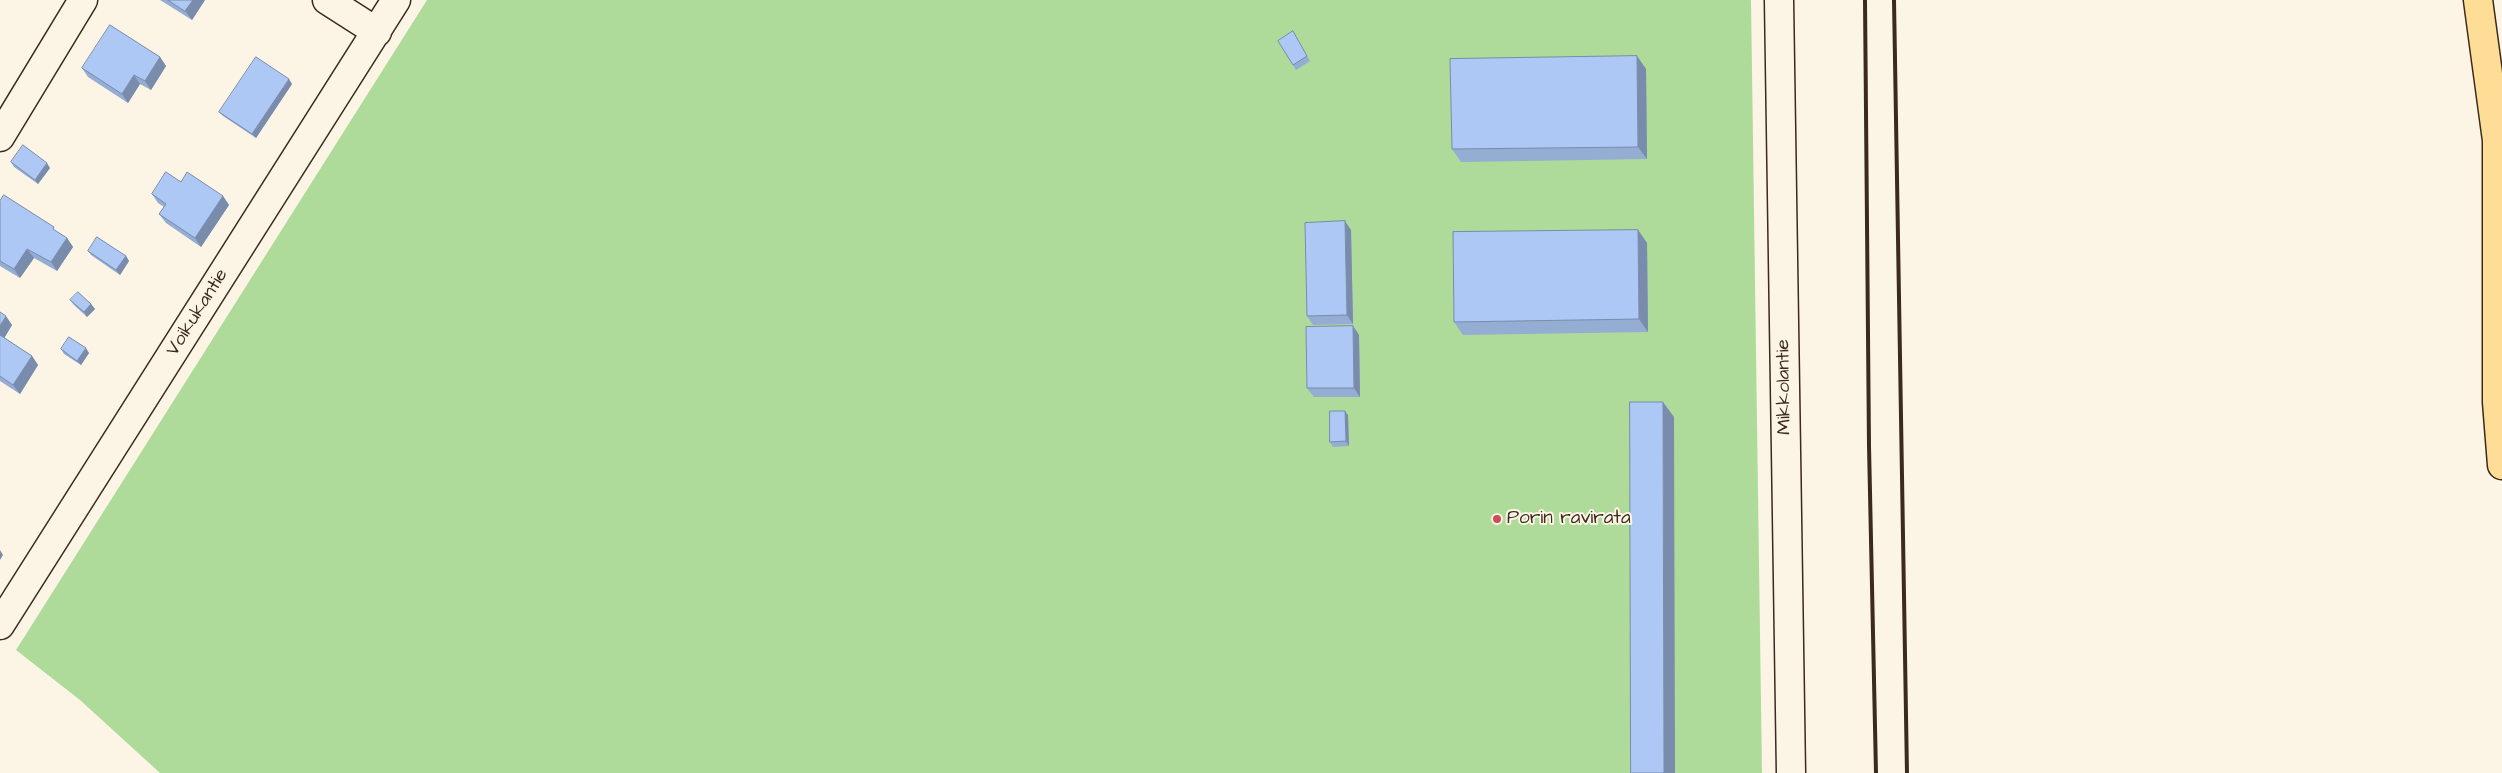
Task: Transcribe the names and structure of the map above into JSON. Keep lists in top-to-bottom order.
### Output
{
  "streets": {
    "street": ["Voikukantie", "Mikkolantie"]
  },
  "places": ["Porin ravirata"]
}
